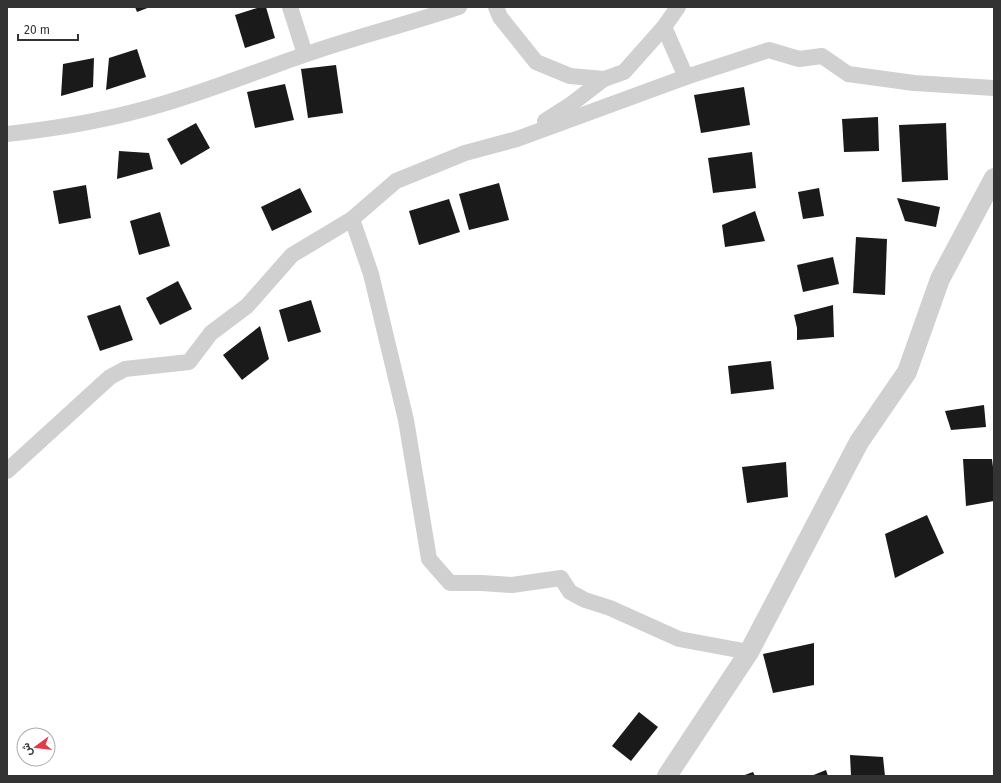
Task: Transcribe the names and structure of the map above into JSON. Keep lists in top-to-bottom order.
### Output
{
  "scale_bar": "20 m",
  "north": "left"
}
